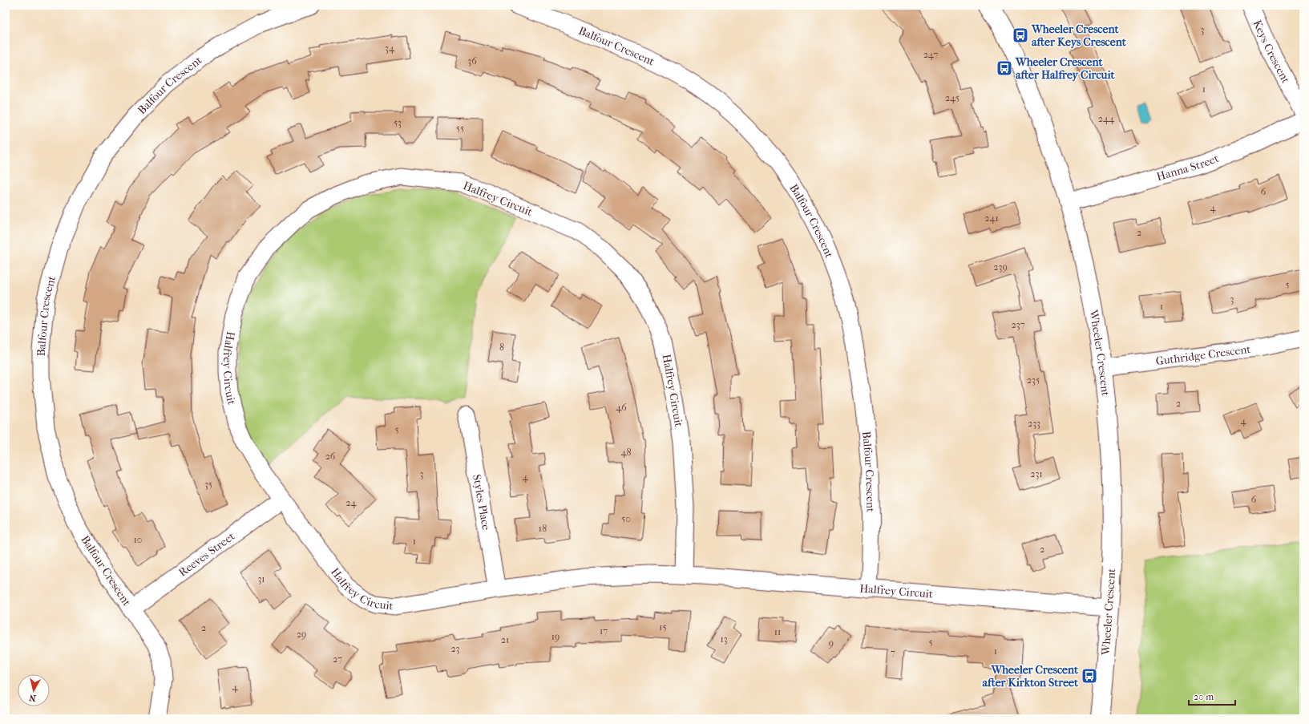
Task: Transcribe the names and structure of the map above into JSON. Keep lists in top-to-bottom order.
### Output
{
  "streets": {
    "street": [
      "Balfour Crescent",
      "Keys Crescent",
      "Hanna Street",
      "Halfrey Circuit",
      "Wheeler Crescent",
      "Guthridge Crescent",
      "Styles Place",
      "Reeves Street"
    ]
  },
  "crossings": [
    ["Balfour Crescent", "Halfrey Circuit"],
    ["Balfour Crescent", "Reeves Street"],
    ["Hanna Street", "Wheeler Crescent"],
    ["Halfrey Circuit", "Wheeler Crescent"],
    ["Halfrey Circuit", "Styles Place"],
    ["Halfrey Circuit", "Reeves Street"],
    ["Wheeler Crescent", "Guthridge Crescent"]
  ],
  "places": {
    "bus stop": ["Wheeler Crescent after Keys Crescent", "Wheeler Crescent after Halfrey Circuit", "Wheeler Crescent after Kirkton Street"]
  },
  "house_numbers": [
    "3",
    "34",
    "247",
    "36",
    "1",
    "245",
    "244",
    "53",
    "55",
    "6",
    "4",
    "241",
    "2",
    "239",
    "5",
    "3",
    "1",
    "237",
    "8",
    "235",
    "2",
    "46",
    "4",
    "233",
    "5",
    "48",
    "26",
    "3",
    "231",
    "4",
    "35",
    "6",
    "24",
    "50",
    "18",
    "10",
    "1",
    "2",
    "31",
    "15",
    "2",
    "17",
    "11",
    "29",
    "19",
    "13",
    "21",
    "5",
    "9",
    "23",
    "1",
    "7",
    "27",
    "4"
  ],
  "scale_bar": "20 m",
  "north": "bottom"
}
